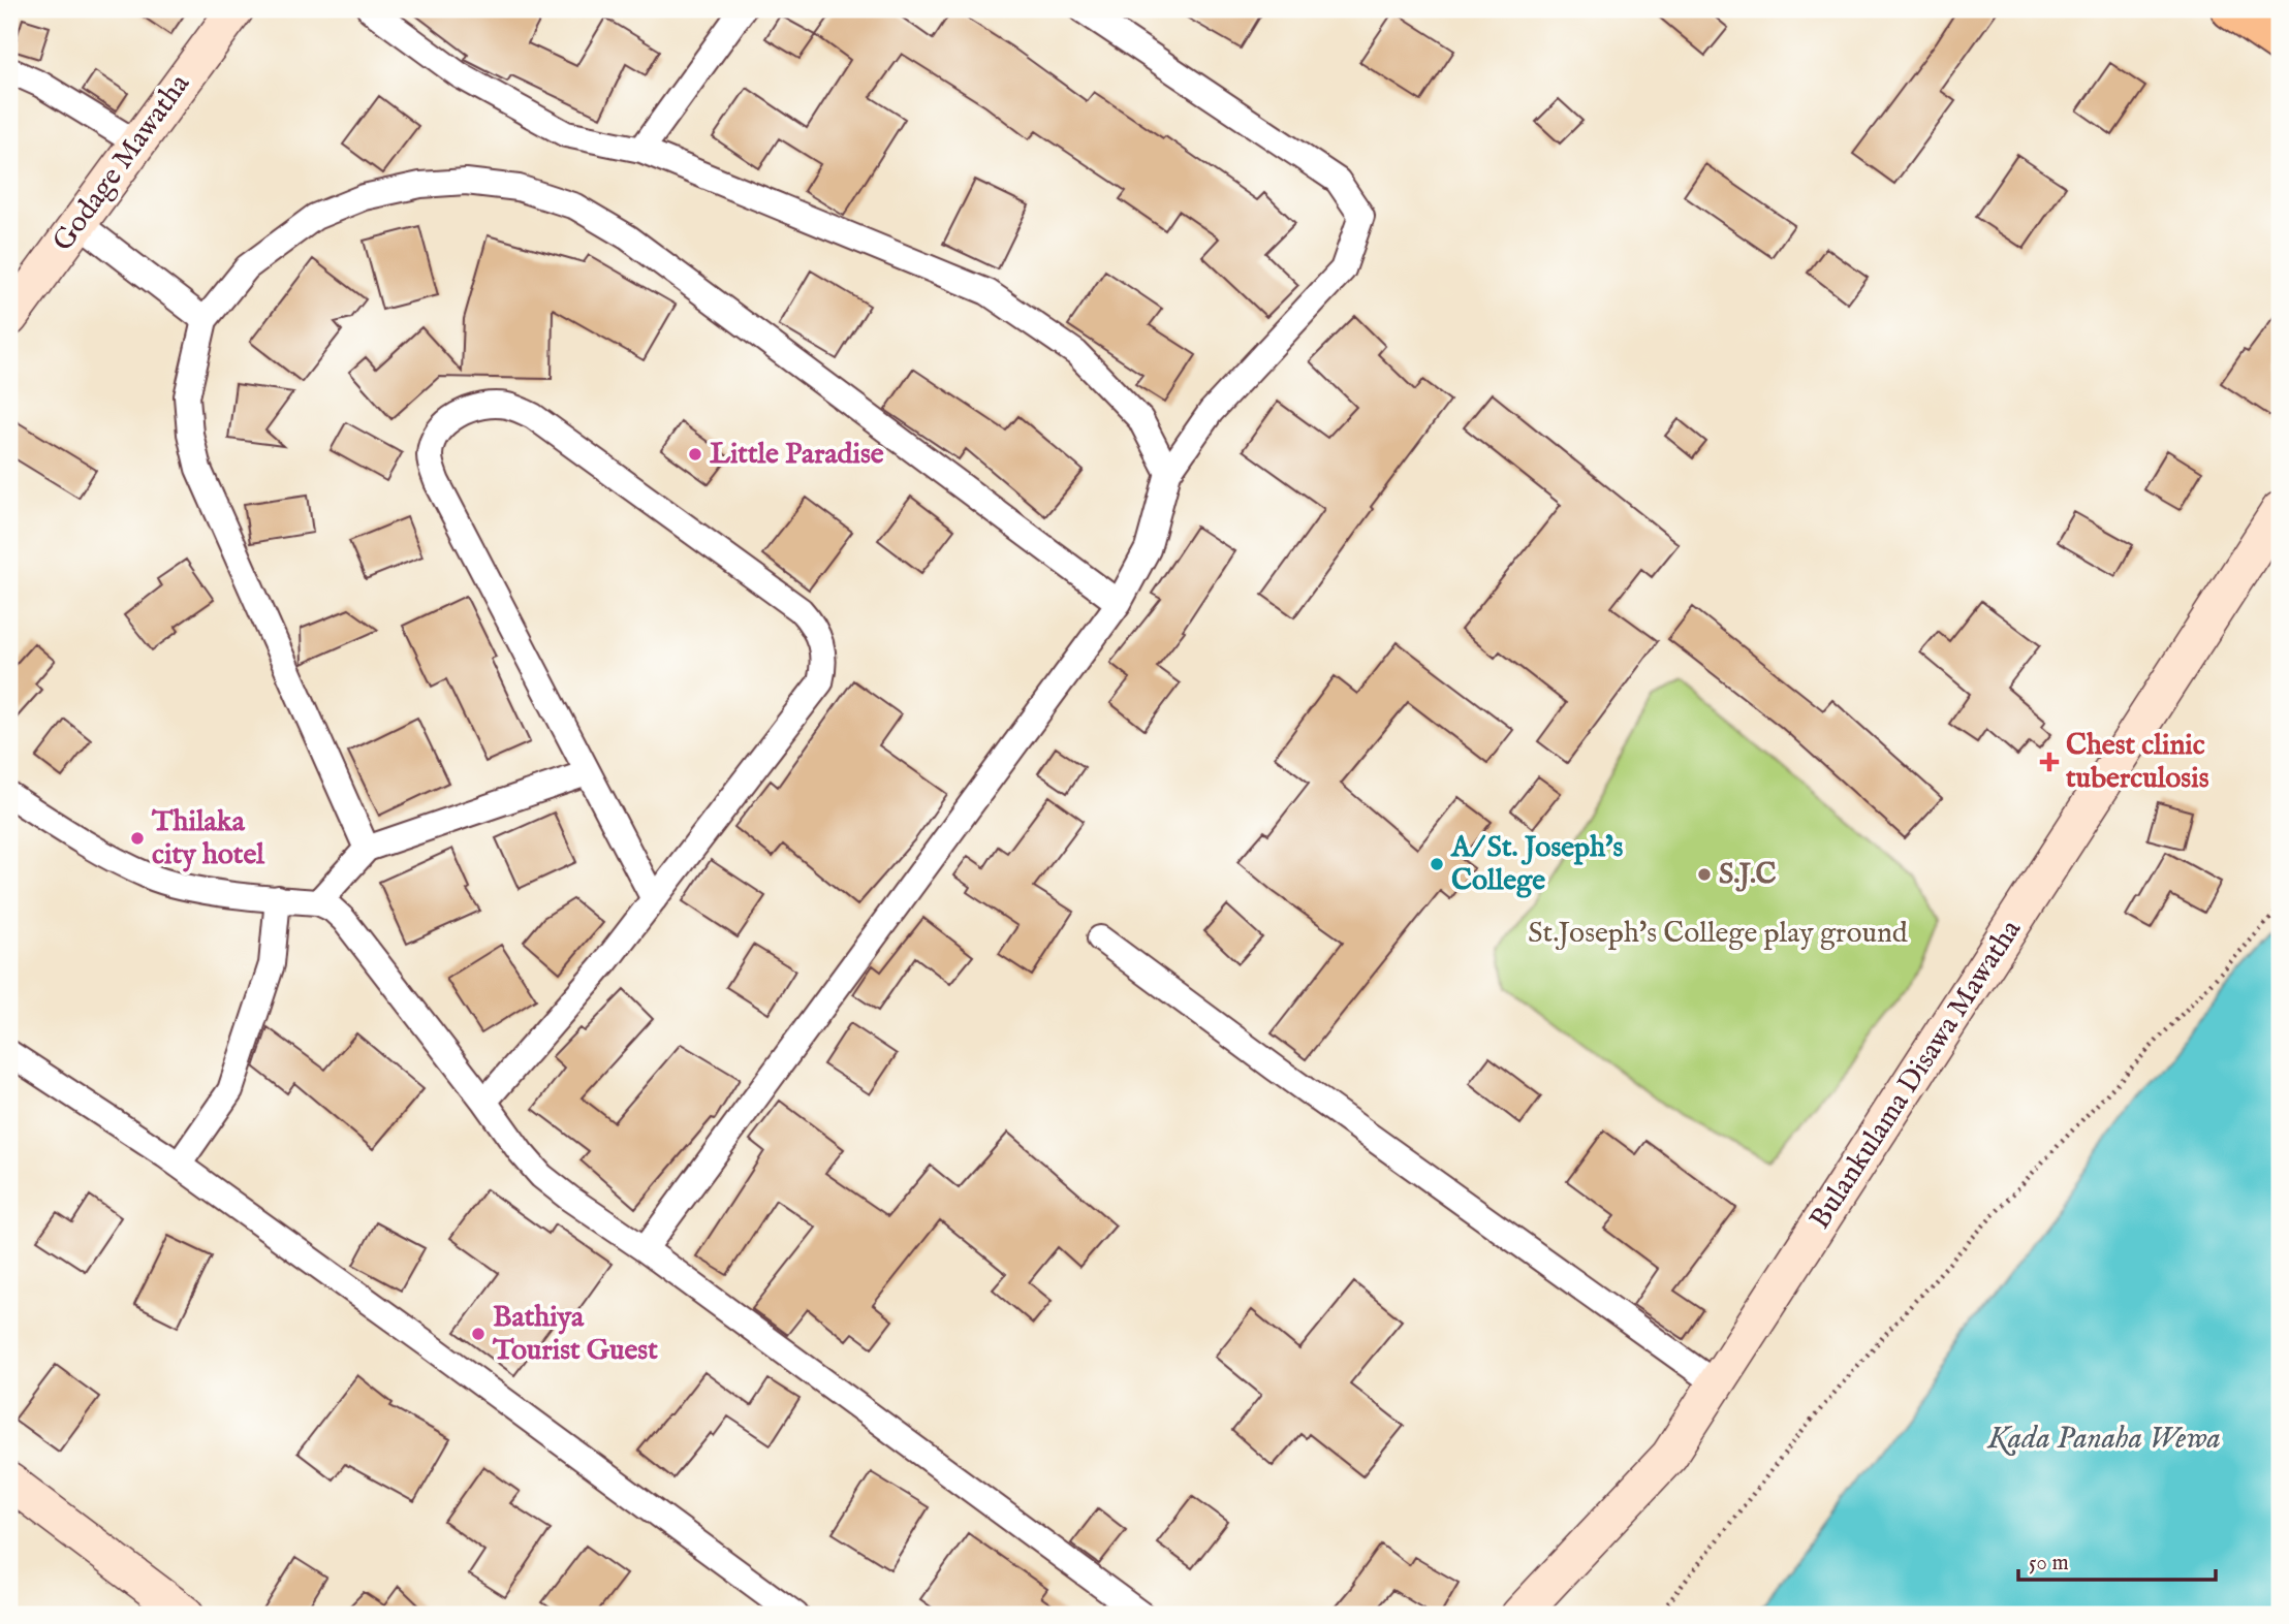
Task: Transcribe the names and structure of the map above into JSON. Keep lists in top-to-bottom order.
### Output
{
  "streets": {
    "main road": ["Godage Mawatha", "Bulankulama Disawa Mawatha"]
  },
  "water": ["Kada Panaha Wewa"],
  "parks": ["St.Joseph's College play ground"],
  "places": {
    "other": [
      "Little Paradise",
      "Thilaka city hotel",
      "A/ St. Joseph's College",
      "S.J.C",
      "Bathiya Tourist Guest"
    ],
    "health": ["Chest clinic tuberculosis"]
  },
  "scale_bar": "50 m"
}
